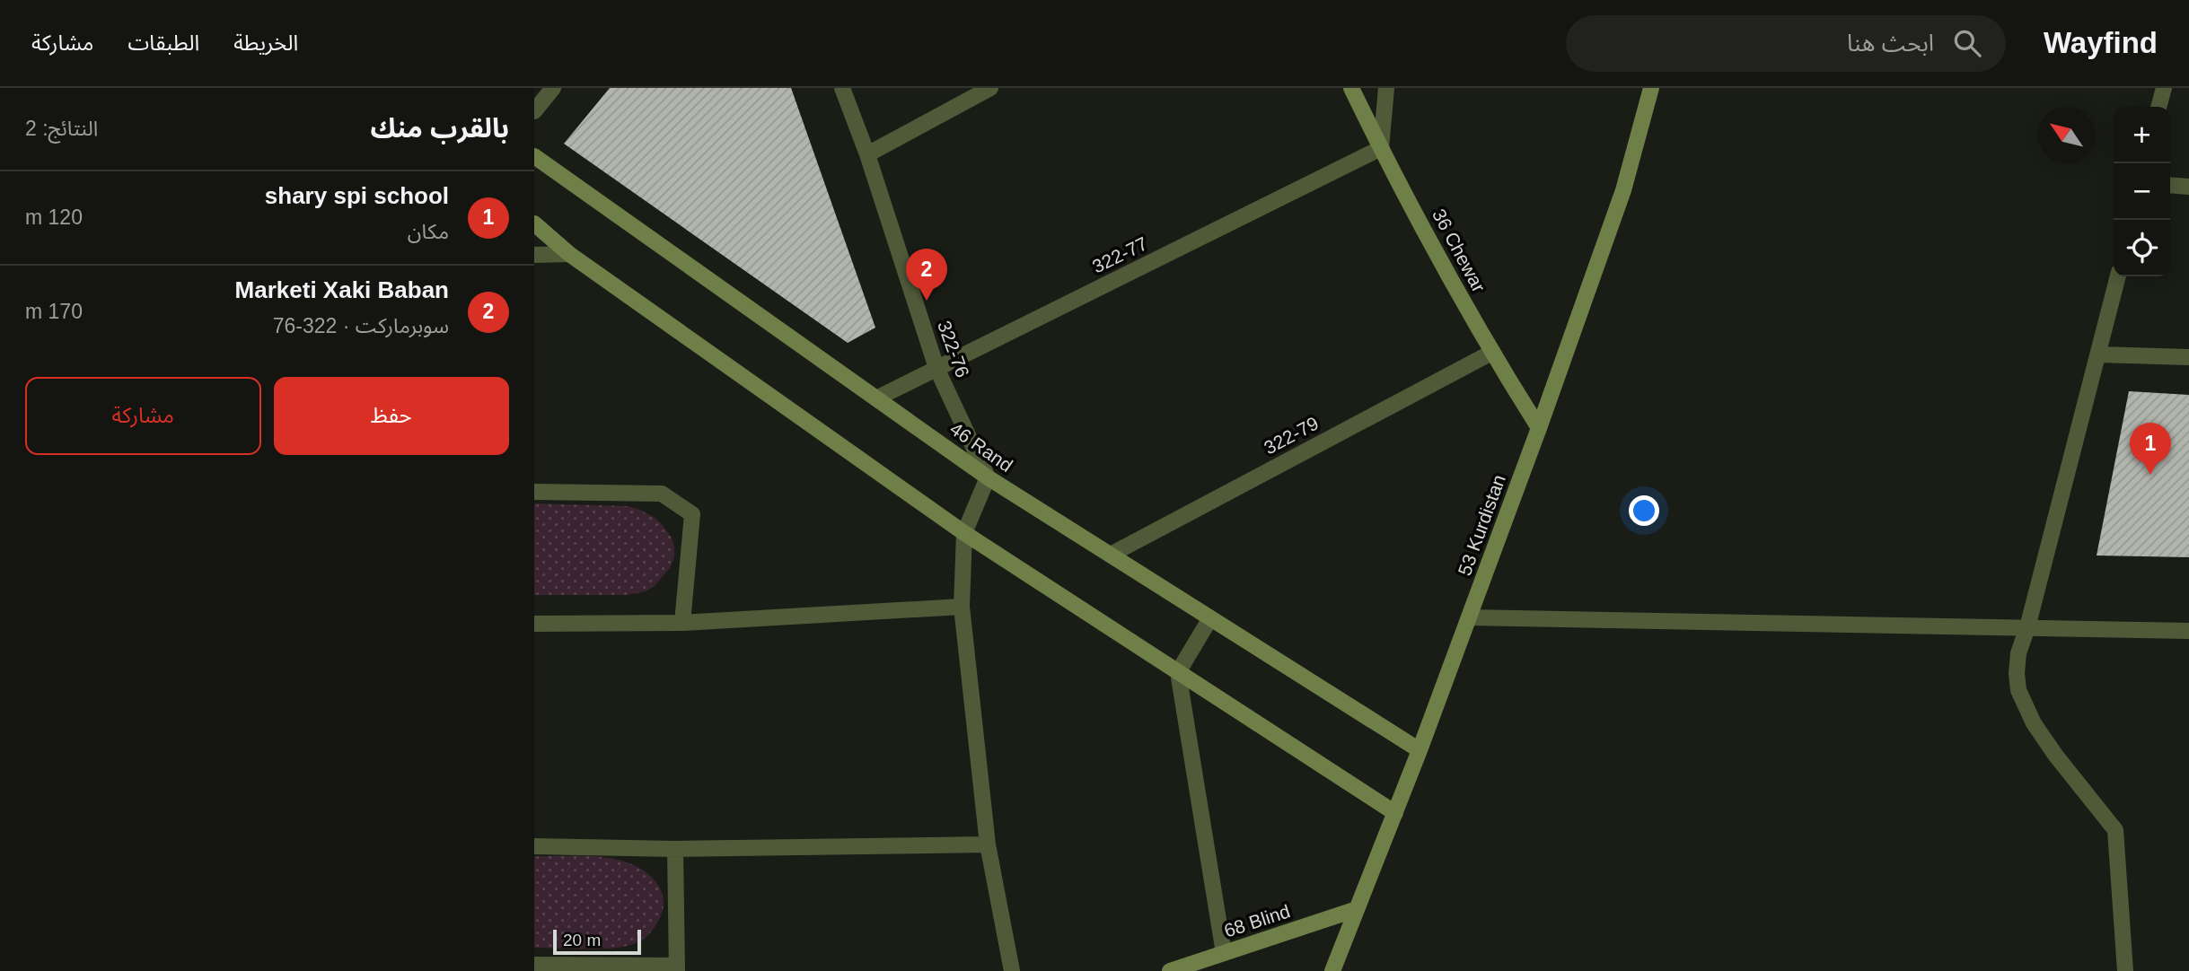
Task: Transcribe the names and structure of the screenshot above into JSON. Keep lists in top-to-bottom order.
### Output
{
  "streets": {
    "main road": [
      "36 Chewar",
      "46 Rand",
      "53 Kurdistan",
      "68 Blind"
    ],
    "street": ["322-77", "322-76", "322-79"]
  },
  "crossings": [
    ["36 Chewar", "322-77"],
    ["36 Chewar", "322-79"],
    ["36 Chewar", "53 Kurdistan"],
    ["322-77", "322-76"],
    ["322-77", "46 Rand"],
    ["322-76", "46 Rand"],
    ["322-79", "46 Rand"],
    ["46 Rand", "53 Kurdistan"],
    ["53 Kurdistan", "68 Blind"]
  ],
  "scale_bar": "20 m",
  "north": "top left",
  "page": {
    "header": "Wayfind",
    "search": "ابحث هنا",
    "nav": ["الخريطة", "الطبقات", "مشاركة"],
    "heading": ["بالقرب منك", "النتائج: 2"],
    "map_buttons": ["+", "−"],
    "list": [
      {
        "mark": "1",
        "name": "shary spi school",
        "note": "مكان",
        "value": "120 m"
      },
      {
        "mark": "2",
        "name": "Marketi Xaki Baban",
        "note": "سوبرماركت · 322-76",
        "value": "170 m"
      }
    ],
    "pins": ["2", "1"],
    "buttons": ["حفظ", "مشاركة"],
    "scale": "20 m"
  }
}
